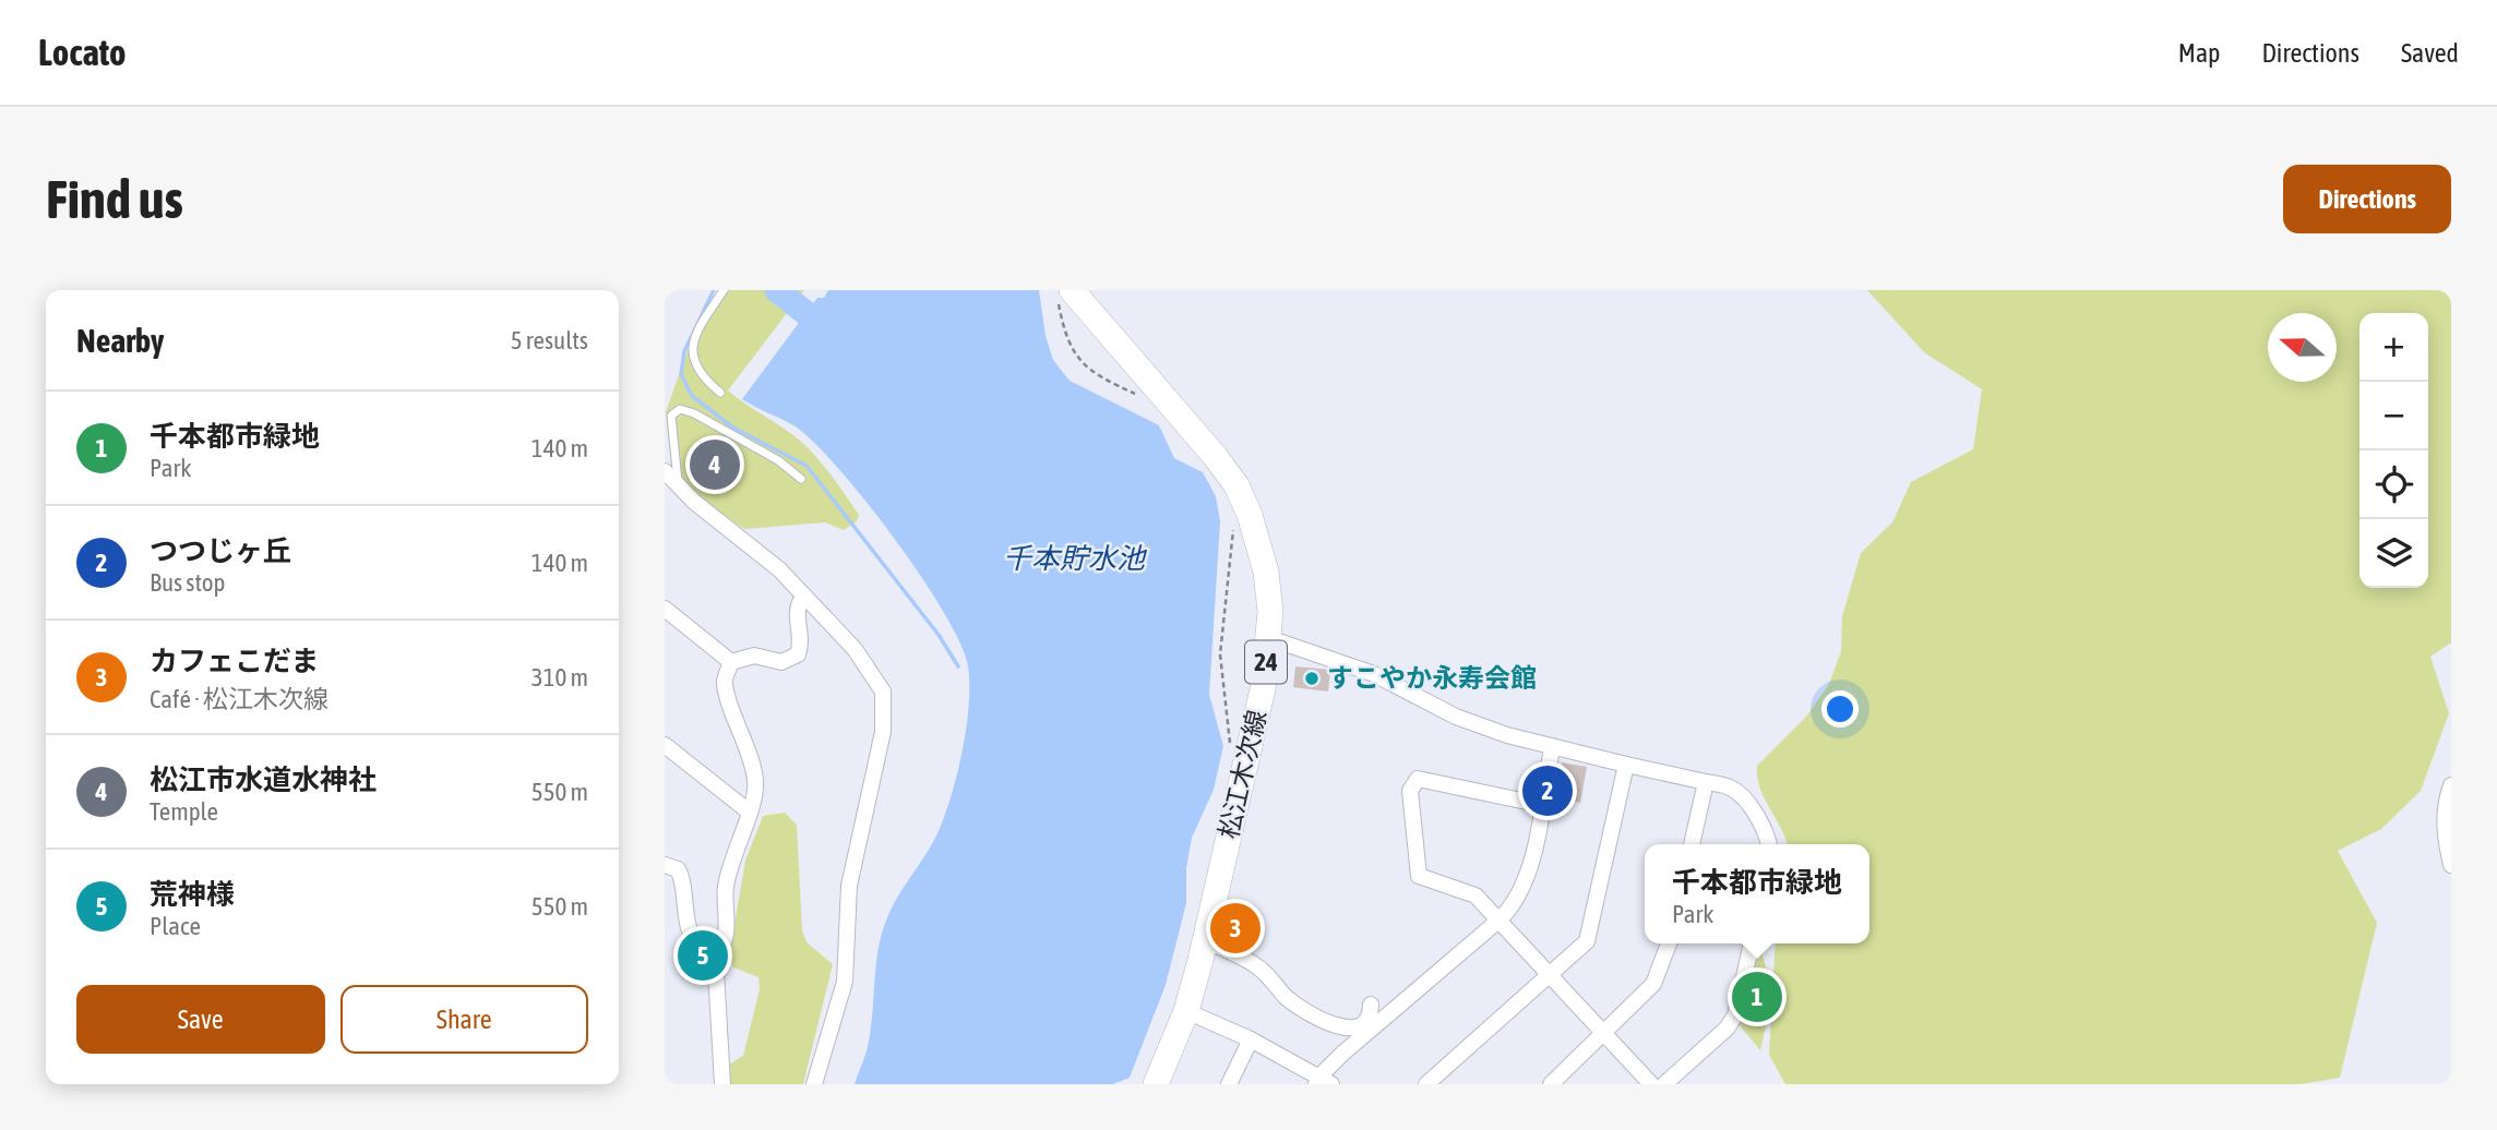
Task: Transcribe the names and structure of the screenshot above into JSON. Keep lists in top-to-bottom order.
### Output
{
  "streets": {
    "main road": ["24", "松江木次線"]
  },
  "water": ["千本貯水池"],
  "places": ["すこやか永寿会館"],
  "north": "left",
  "page": {
    "header": "Locato",
    "nav": ["Map", "Directions", "Saved"],
    "buttons": [
      "Directions",
      ["Save", "Share"]
    ],
    "title": "Find us",
    "heading": ["Nearby", "5 results"],
    "map_buttons": ["+", "−"],
    "list": [
      {
        "mark": "1",
        "name": "千本都市緑地",
        "note": "Park",
        "value": "140 m"
      },
      {
        "mark": "2",
        "name": "つつじヶ丘",
        "note": "Bus stop",
        "value": "140 m"
      },
      {
        "mark": "3",
        "name": "カフェこだま",
        "note": "Café · 松江木次線",
        "value": "310 m"
      },
      {
        "mark": "4",
        "name": "松江市水道水神社",
        "note": "Temple",
        "value": "550 m"
      },
      {
        "mark": "5",
        "name": "荒神様",
        "note": "Place",
        "value": "550 m"
      }
    ],
    "pins": [
      "4",
      "2",
      "3",
      "5",
      "1"
    ],
    "popup": ["千本都市緑地", "Park"]
  }
}
